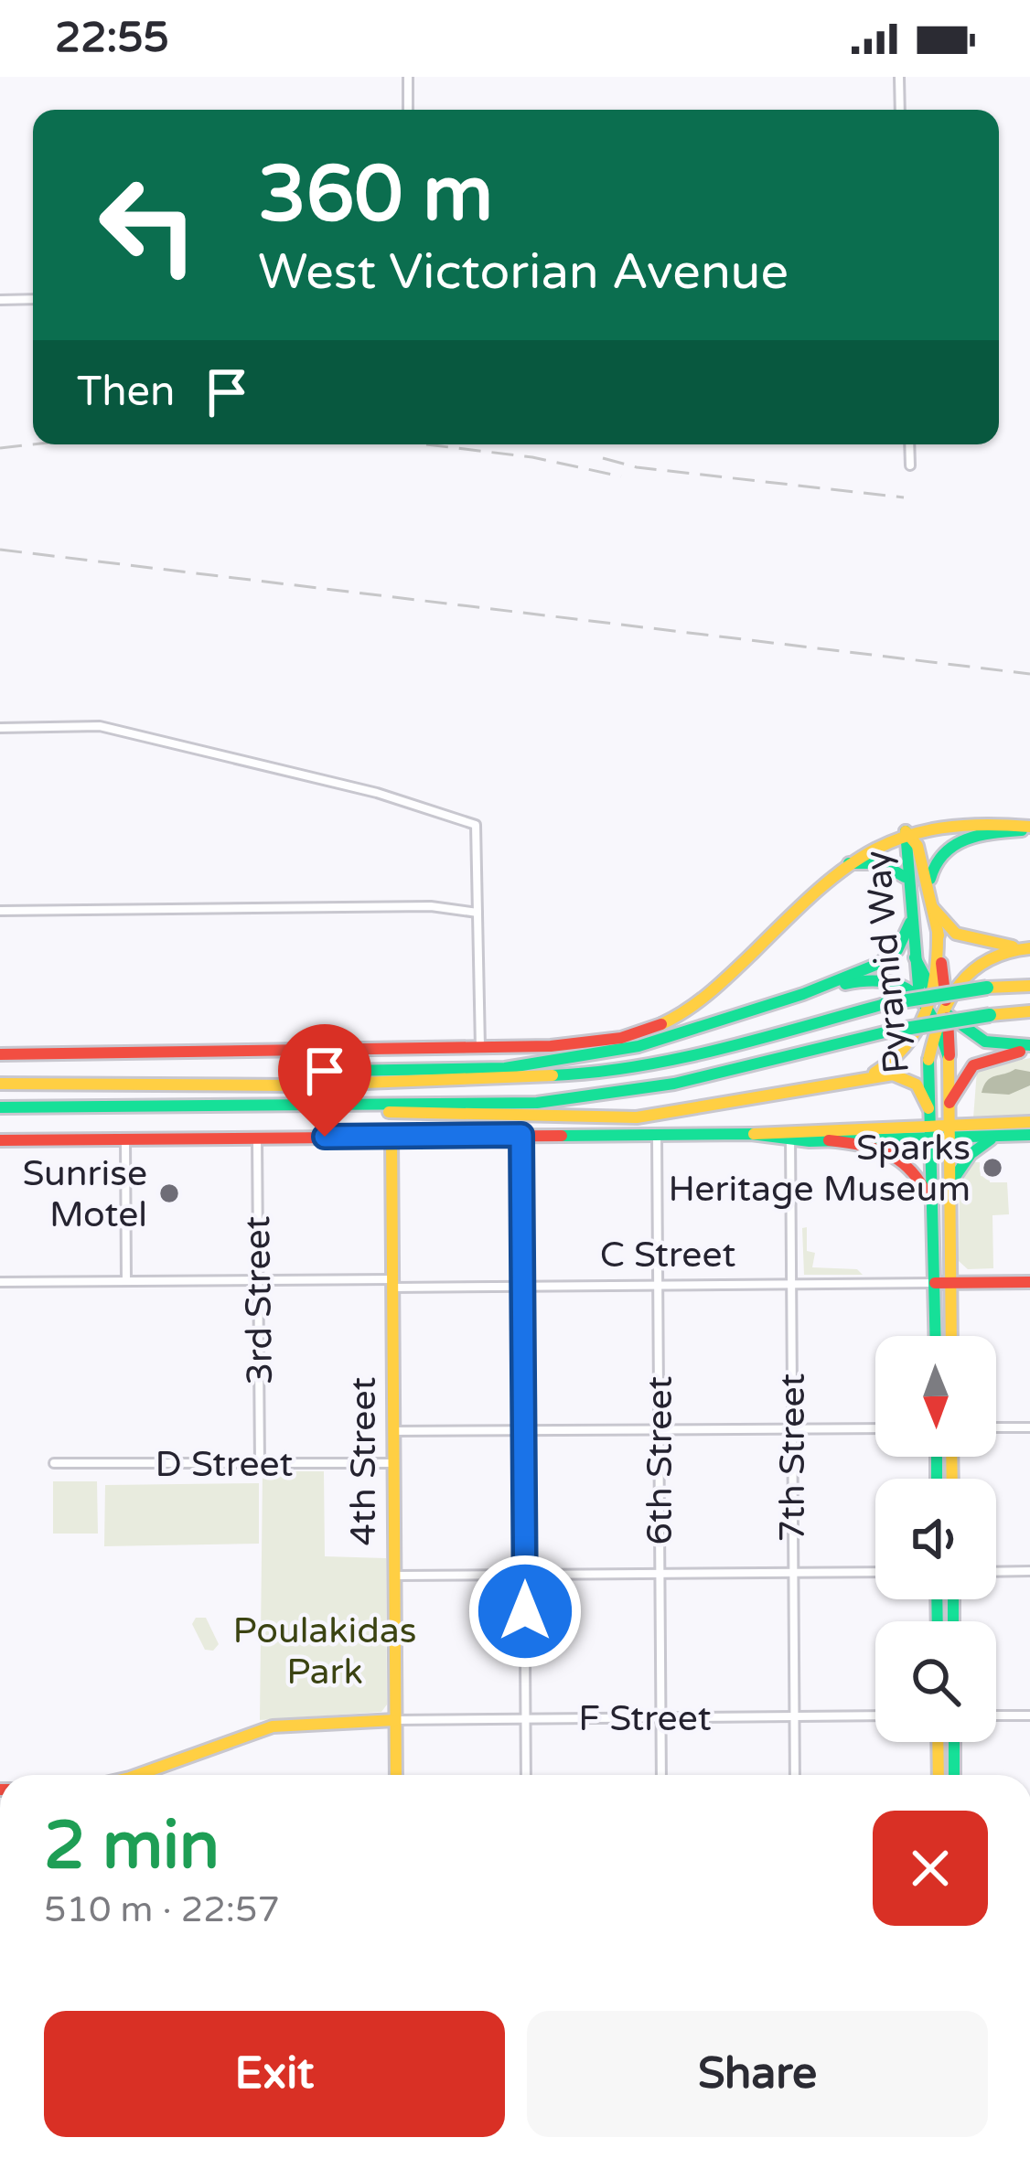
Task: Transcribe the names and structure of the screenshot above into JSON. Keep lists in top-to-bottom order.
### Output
{
  "streets": {
    "main road": ["Pyramid Way", "4th Street"],
    "street": [
      "C Street",
      "3rd Street",
      "7th Street",
      "6th Street",
      "D Street",
      "F Street"
    ]
  },
  "crossings": [
    ["Pyramid Way", "C Street"],
    ["C Street", "3rd Street"],
    ["C Street", "7th Street"],
    ["C Street", "6th Street"],
    ["C Street", "4th Street"],
    ["3rd Street", "D Street"],
    ["7th Street", "F Street"],
    ["6th Street", "F Street"],
    ["4th Street", "D Street"],
    ["4th Street", "F Street"]
  ],
  "parks": ["Poulakidas Park"],
  "places": ["Sparks Heritage Museum", "Sunrise Motel"],
  "north": "bottom",
  "page": {
    "status": "22:55",
    "turn": ["360 m", "West Victorian Avenue"],
    "then": "Then",
    "heading": ["2 min", "510 m · 22:57"],
    "buttons": ["Exit", "Share"]
  }
}
